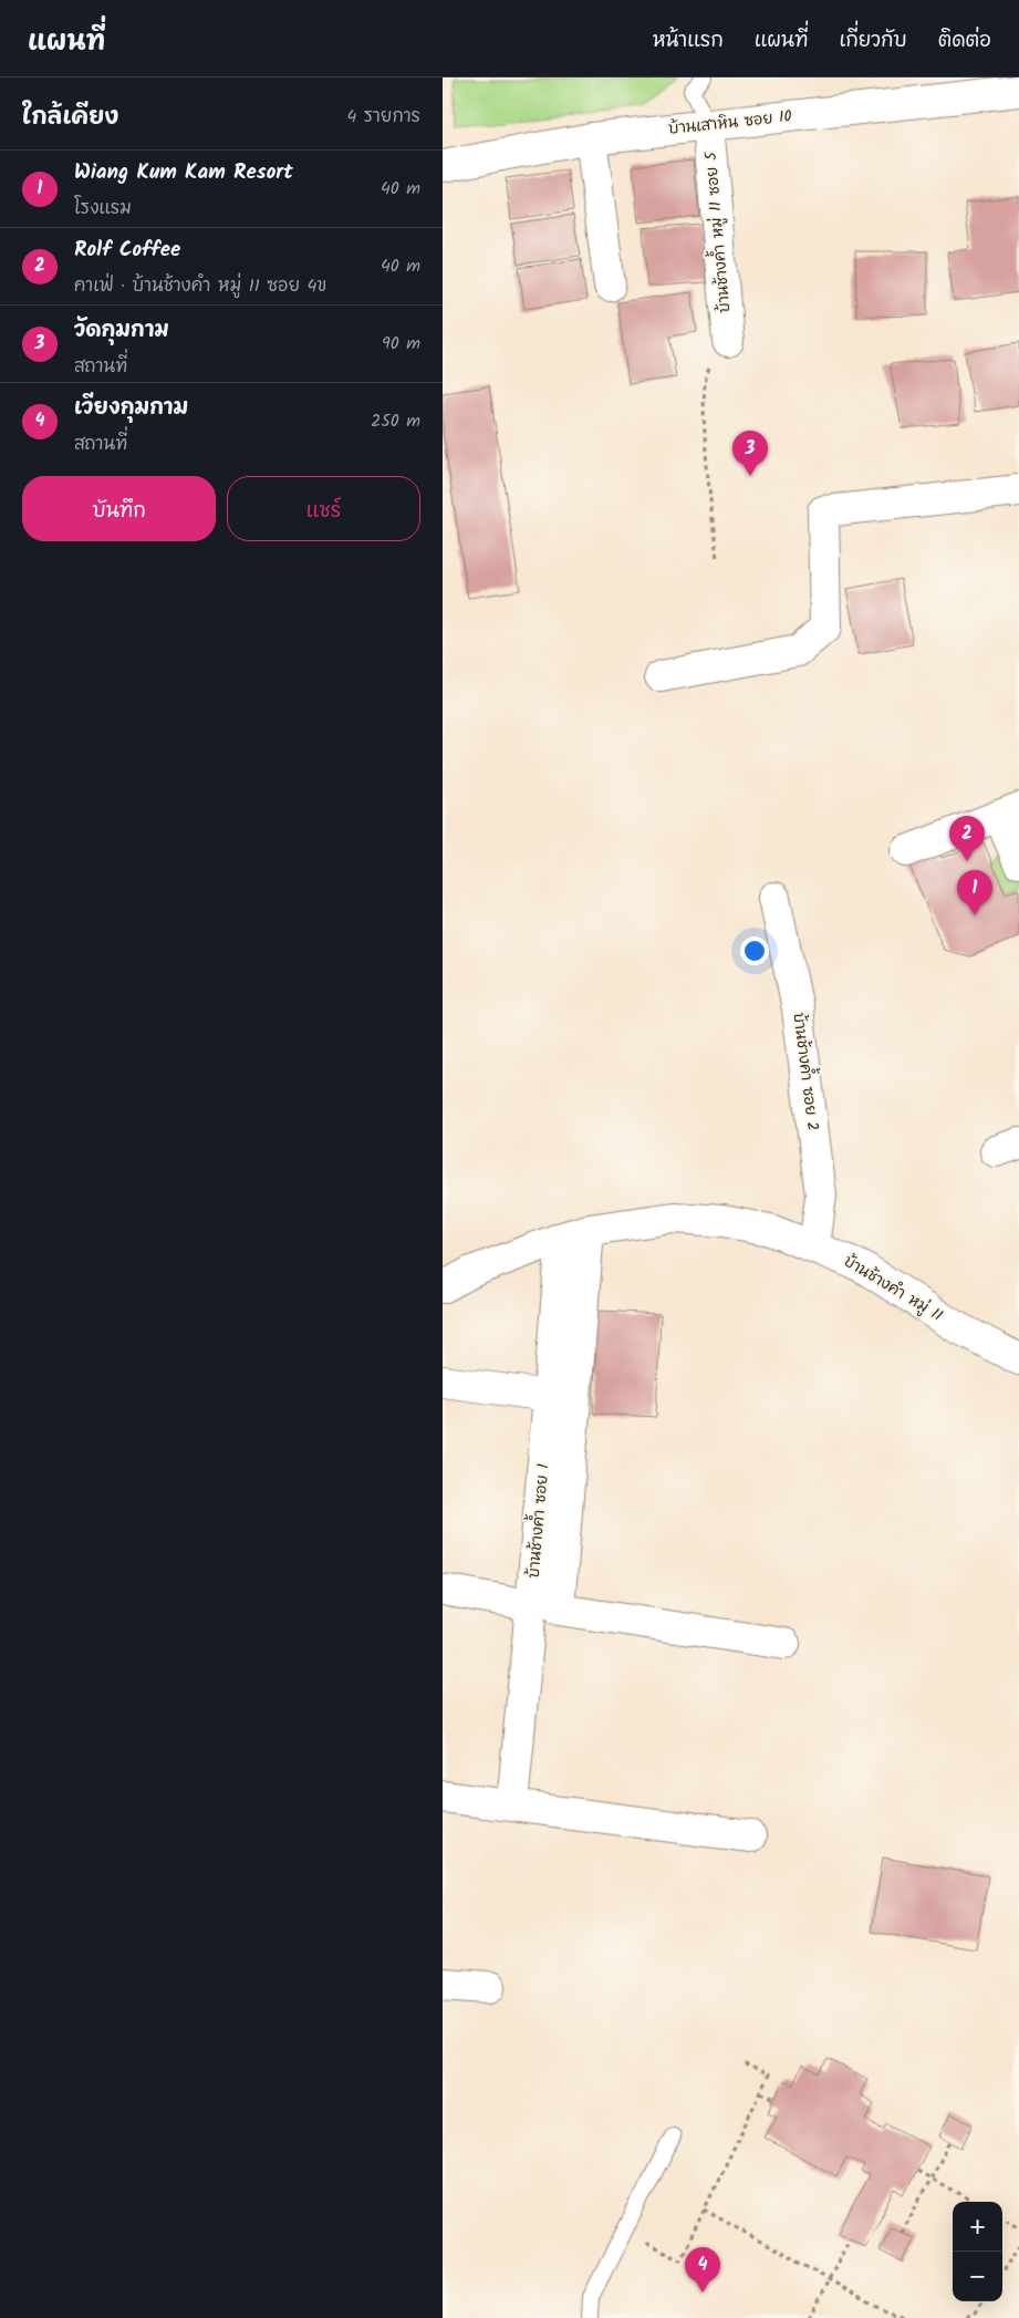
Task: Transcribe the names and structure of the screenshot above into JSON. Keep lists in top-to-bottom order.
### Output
{
  "streets": {
    "street": [
      "บ้านเสาหิน ซอย 10",
      "บ้านช้างค้ำ หมู่ 11 ซอย 5",
      "บ้านช้างค้ำ ซอย 2",
      "บ้านช้างคำ หมู่ 11",
      "บ้านช้างค้ำ ซอย 1"
    ]
  },
  "crossings": [
    ["บ้านเสาหิน ซอย 10", "บ้านช้างค้ำ หมู่ 11 ซอย 5"],
    ["บ้านช้างค้ำ ซอย 2", "บ้านช้างคำ หมู่ 11"],
    ["บ้านช้างคำ หมู่ 11", "บ้านช้างค้ำ ซอย 1"]
  ],
  "page": {
    "header": "แผนที่",
    "nav": [
      "หน้าแรก",
      "แผนที่",
      "เกี่ยวกับ",
      "ติดต่อ"
    ],
    "heading": ["ใกล้เคียง", "4 รายการ"],
    "list": [
      {
        "mark": "1",
        "name": "Wiang Kum Kam Resort",
        "note": "โรงแรม",
        "value": "40 m"
      },
      {
        "mark": "2",
        "name": "Rolf Coffee",
        "note": "คาเฟ่ · บ้านช้างคำ หมู่ 11 ซอย 4ข",
        "value": "40 m"
      },
      {
        "mark": "3",
        "name": "วัดกุมกาม",
        "note": "สถานที่",
        "value": "90 m"
      },
      {
        "mark": "4",
        "name": "เวียงกุมกาม",
        "note": "สถานที่",
        "value": "250 m"
      }
    ],
    "pins": [
      "3",
      "2",
      "1",
      "4"
    ],
    "buttons": ["บันทึก", "แชร์"],
    "map_buttons": ["+", "−"]
  }
}
